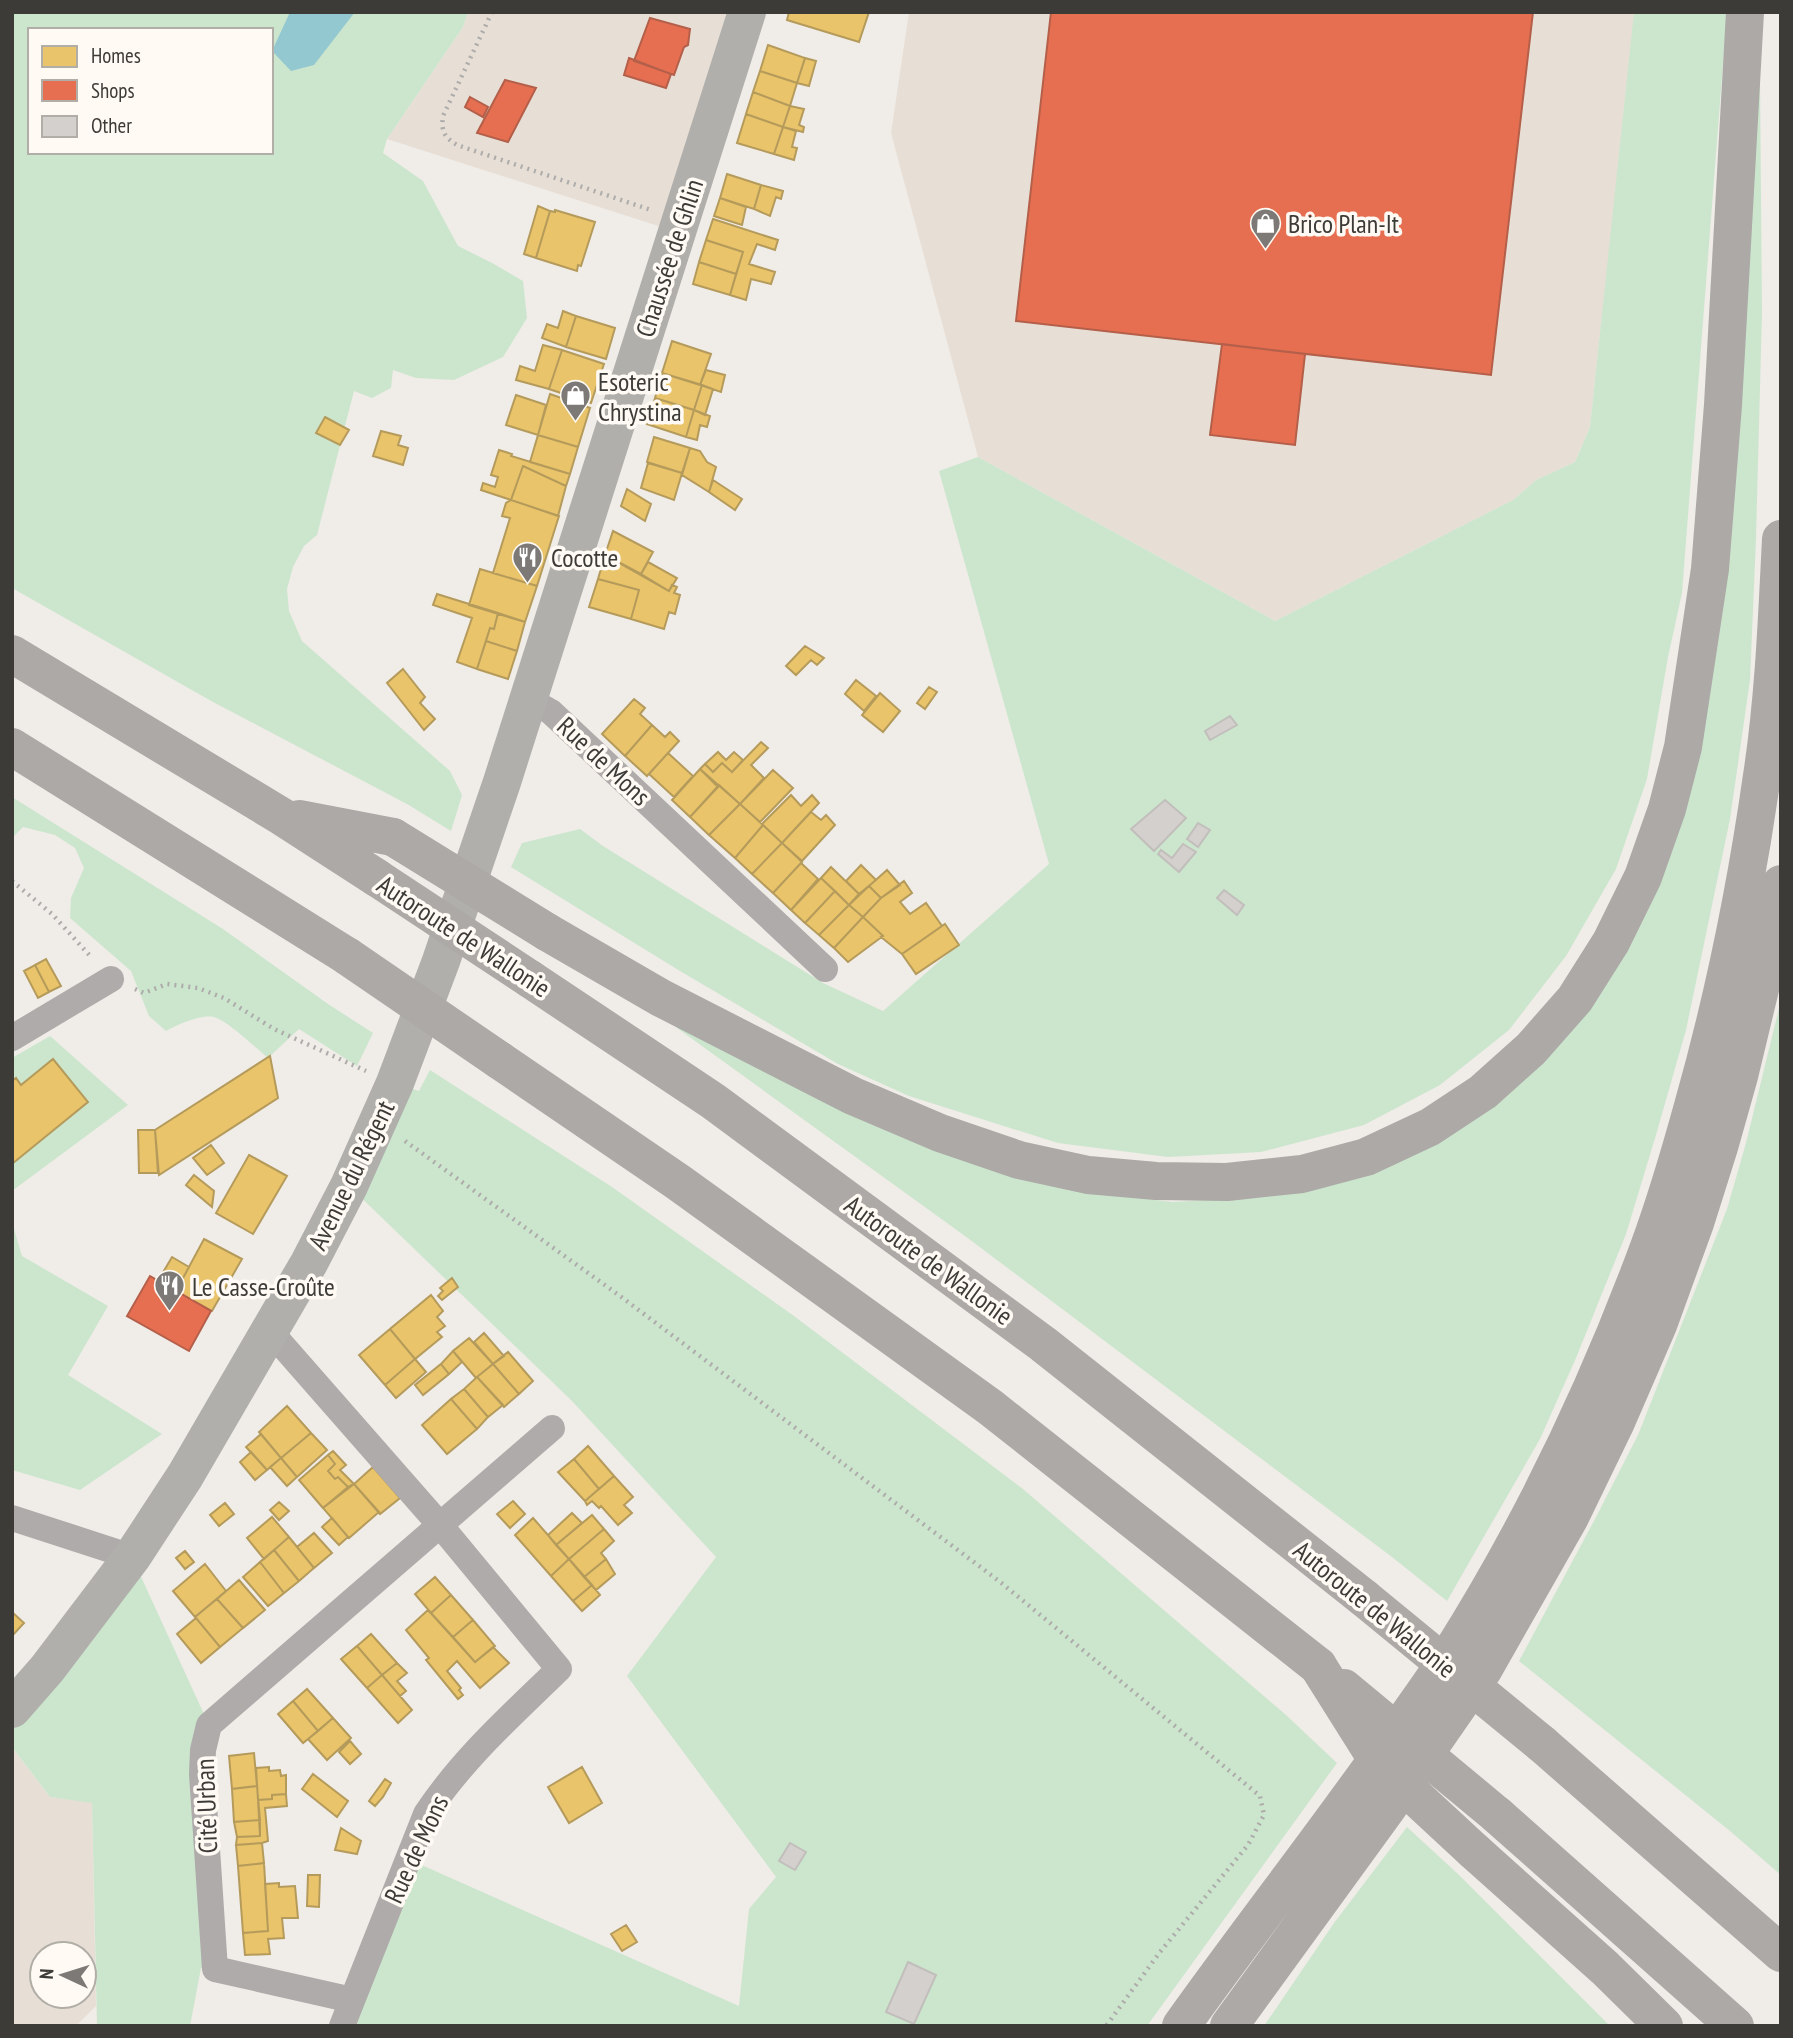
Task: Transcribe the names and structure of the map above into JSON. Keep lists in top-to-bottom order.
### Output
{
  "streets": {
    "highway": ["Autoroute de Wallonie"],
    "main road": ["Chaussée de Ghlin", "Avenue du Régent"],
    "street": ["Rue de Mons", "Cité Urban"]
  },
  "crossings": [
    ["Chaussée de Ghlin", "Rue de Mons"],
    ["Chaussée de Ghlin", "Avenue du Régent"],
    ["Rue de Mons", "Avenue du Régent"],
    ["Rue de Mons", "Cité Urban"]
  ],
  "places": {
    "shop": ["Brico Plan-It", "Esoteric Chrystina"],
    "restaurant": ["Cocotte", "Le Casse-Croûte"]
  },
  "legend": ["Homes", "Shops", "Other"],
  "north": "left"
}
